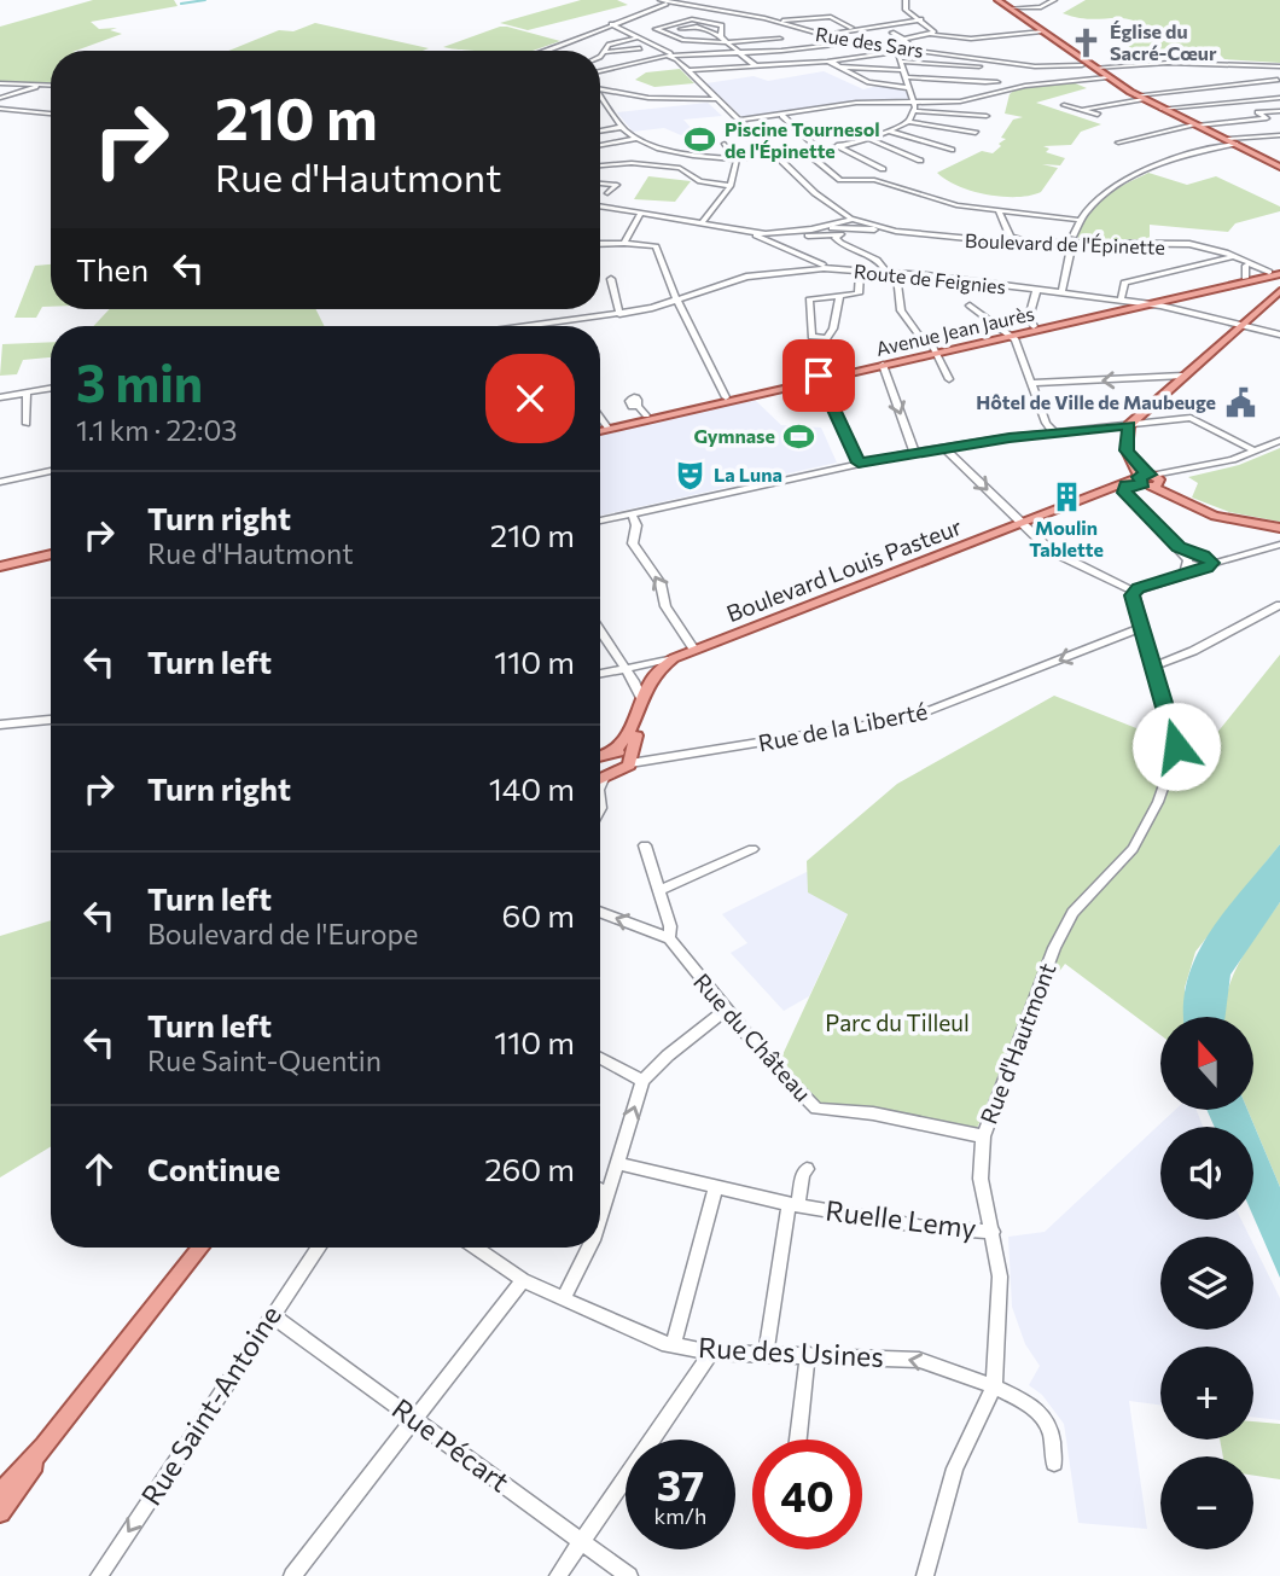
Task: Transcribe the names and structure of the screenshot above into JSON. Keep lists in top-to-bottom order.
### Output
{
  "streets": {
    "main road": ["Avenue Jean Jaurès", "Boulevard Louis Pasteur"],
    "street": [
      "Rue des Sars",
      "Boulevard de l'Épinette",
      "Route de Feignies",
      "Rue de la Liberté",
      "Rue du Château",
      "Rue d'Hautmont",
      "Ruelle Lemy",
      "Rue des Usines",
      "Rue Saint-Antoine",
      "Rue Pécart"
    ]
  },
  "crossings": [
    ["Boulevard de l'Épinette", "Avenue Jean Jaurès"],
    ["Route de Feignies", "Avenue Jean Jaurès"],
    ["Rue de la Liberté", "Rue d'Hautmont"],
    ["Rue du Château", "Rue d'Hautmont"],
    ["Rue d'Hautmont", "Ruelle Lemy"],
    ["Rue d'Hautmont", "Rue des Usines"],
    ["Rue Saint-Antoine", "Rue Pécart"]
  ],
  "one_way": ["Rue de la Liberté", "Rue Saint-Antoine"],
  "parks": ["Parc du Tilleul"],
  "places": {
    "church": ["Église du Sacré-Cœur"],
    "sports": ["Piscine Tournesol de l'Épinette", "Gymnase"],
    "public building": ["Hôtel de Ville de Maubeuge"],
    "theatre": ["La Luna"],
    "building": ["Moulin Tablette"]
  },
  "north": "top",
  "page": {
    "turn": ["210 m", "Rue d'Hautmont"],
    "then": "Then",
    "heading": ["3 min", "1.1 km · 22:03"],
    "list": [
      {
        "name": "Turn right",
        "note": "Rue d'Hautmont",
        "value": "210 m"
      },
      {
        "name": "Turn left",
        "value": "110 m"
      },
      {
        "name": "Turn right",
        "value": "140 m"
      },
      {
        "name": "Turn left",
        "note": "Boulevard de l'Europe",
        "value": "60 m"
      },
      {
        "name": "Turn left",
        "note": "Rue Saint-Quentin",
        "value": "110 m"
      },
      {
        "name": "Continue",
        "value": "260 m"
      }
    ],
    "map_buttons": ["+", "−"],
    "speed": "37 km/h",
    "limit": "40"
  }
}
